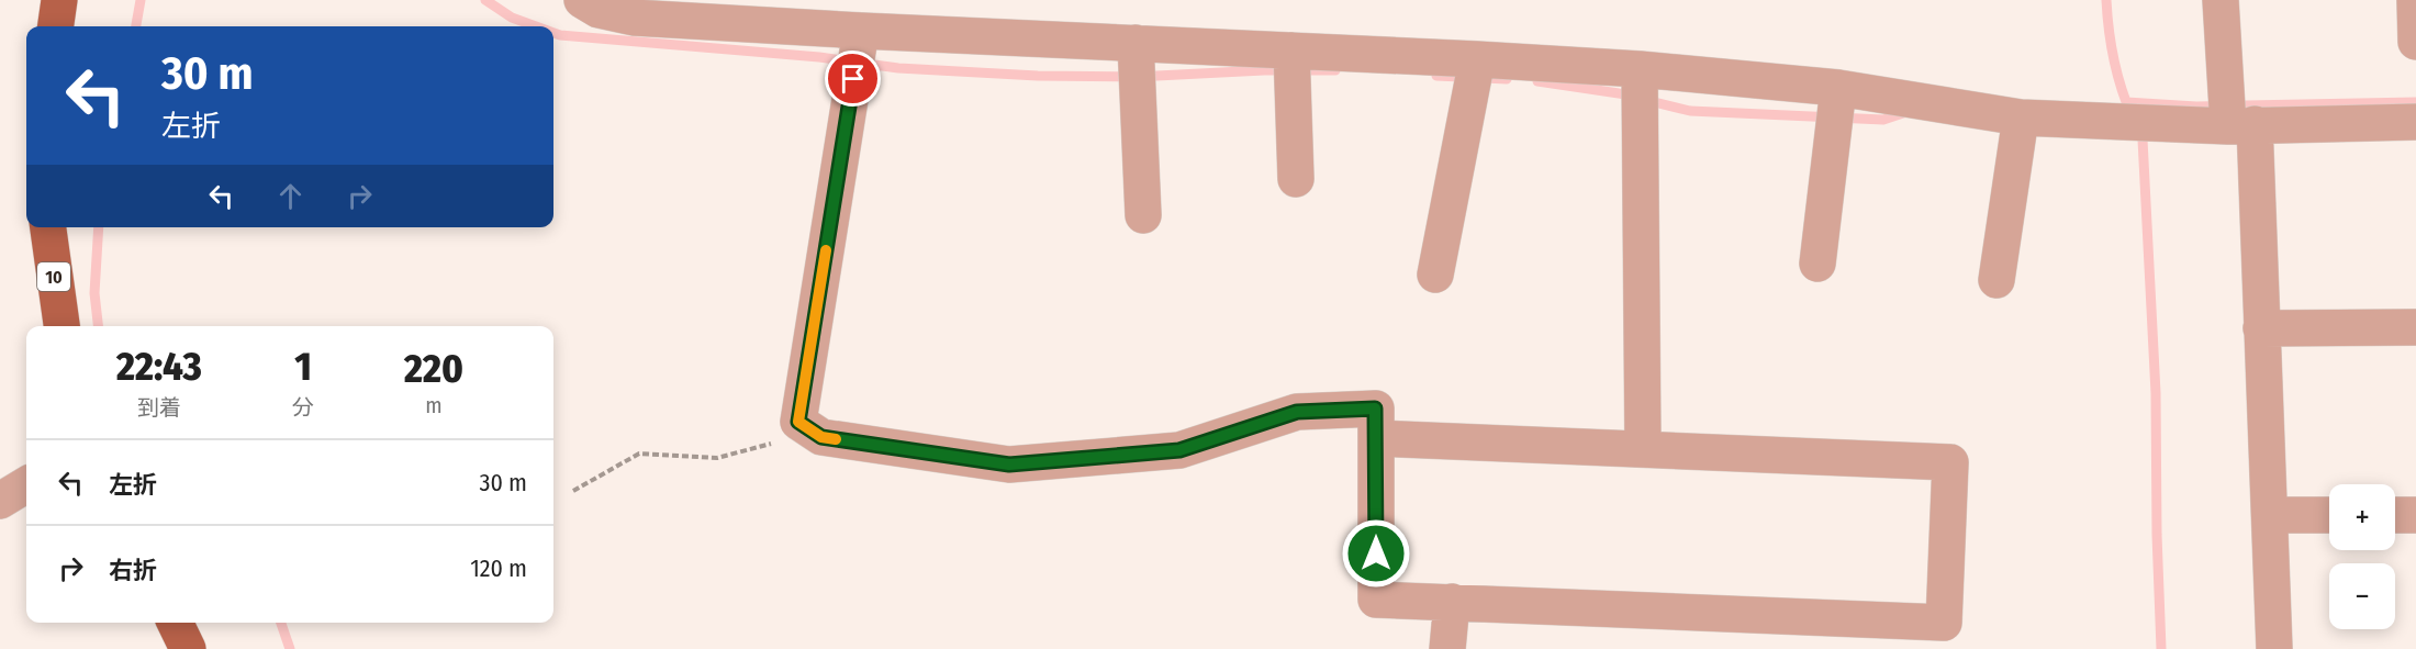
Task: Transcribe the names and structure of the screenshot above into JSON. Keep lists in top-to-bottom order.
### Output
{
  "streets": {
    "main road": ["10"]
  },
  "page": {
    "turn": ["30 m", "左折"],
    "eta": [
      "22:43",
      "到着",
      "1",
      "分",
      "220",
      "m"
    ],
    "list": [
      {
        "name": "左折",
        "value": "30 m"
      },
      {
        "name": "右折",
        "value": "120 m"
      }
    ],
    "map_buttons": ["+", "−"]
  }
}
